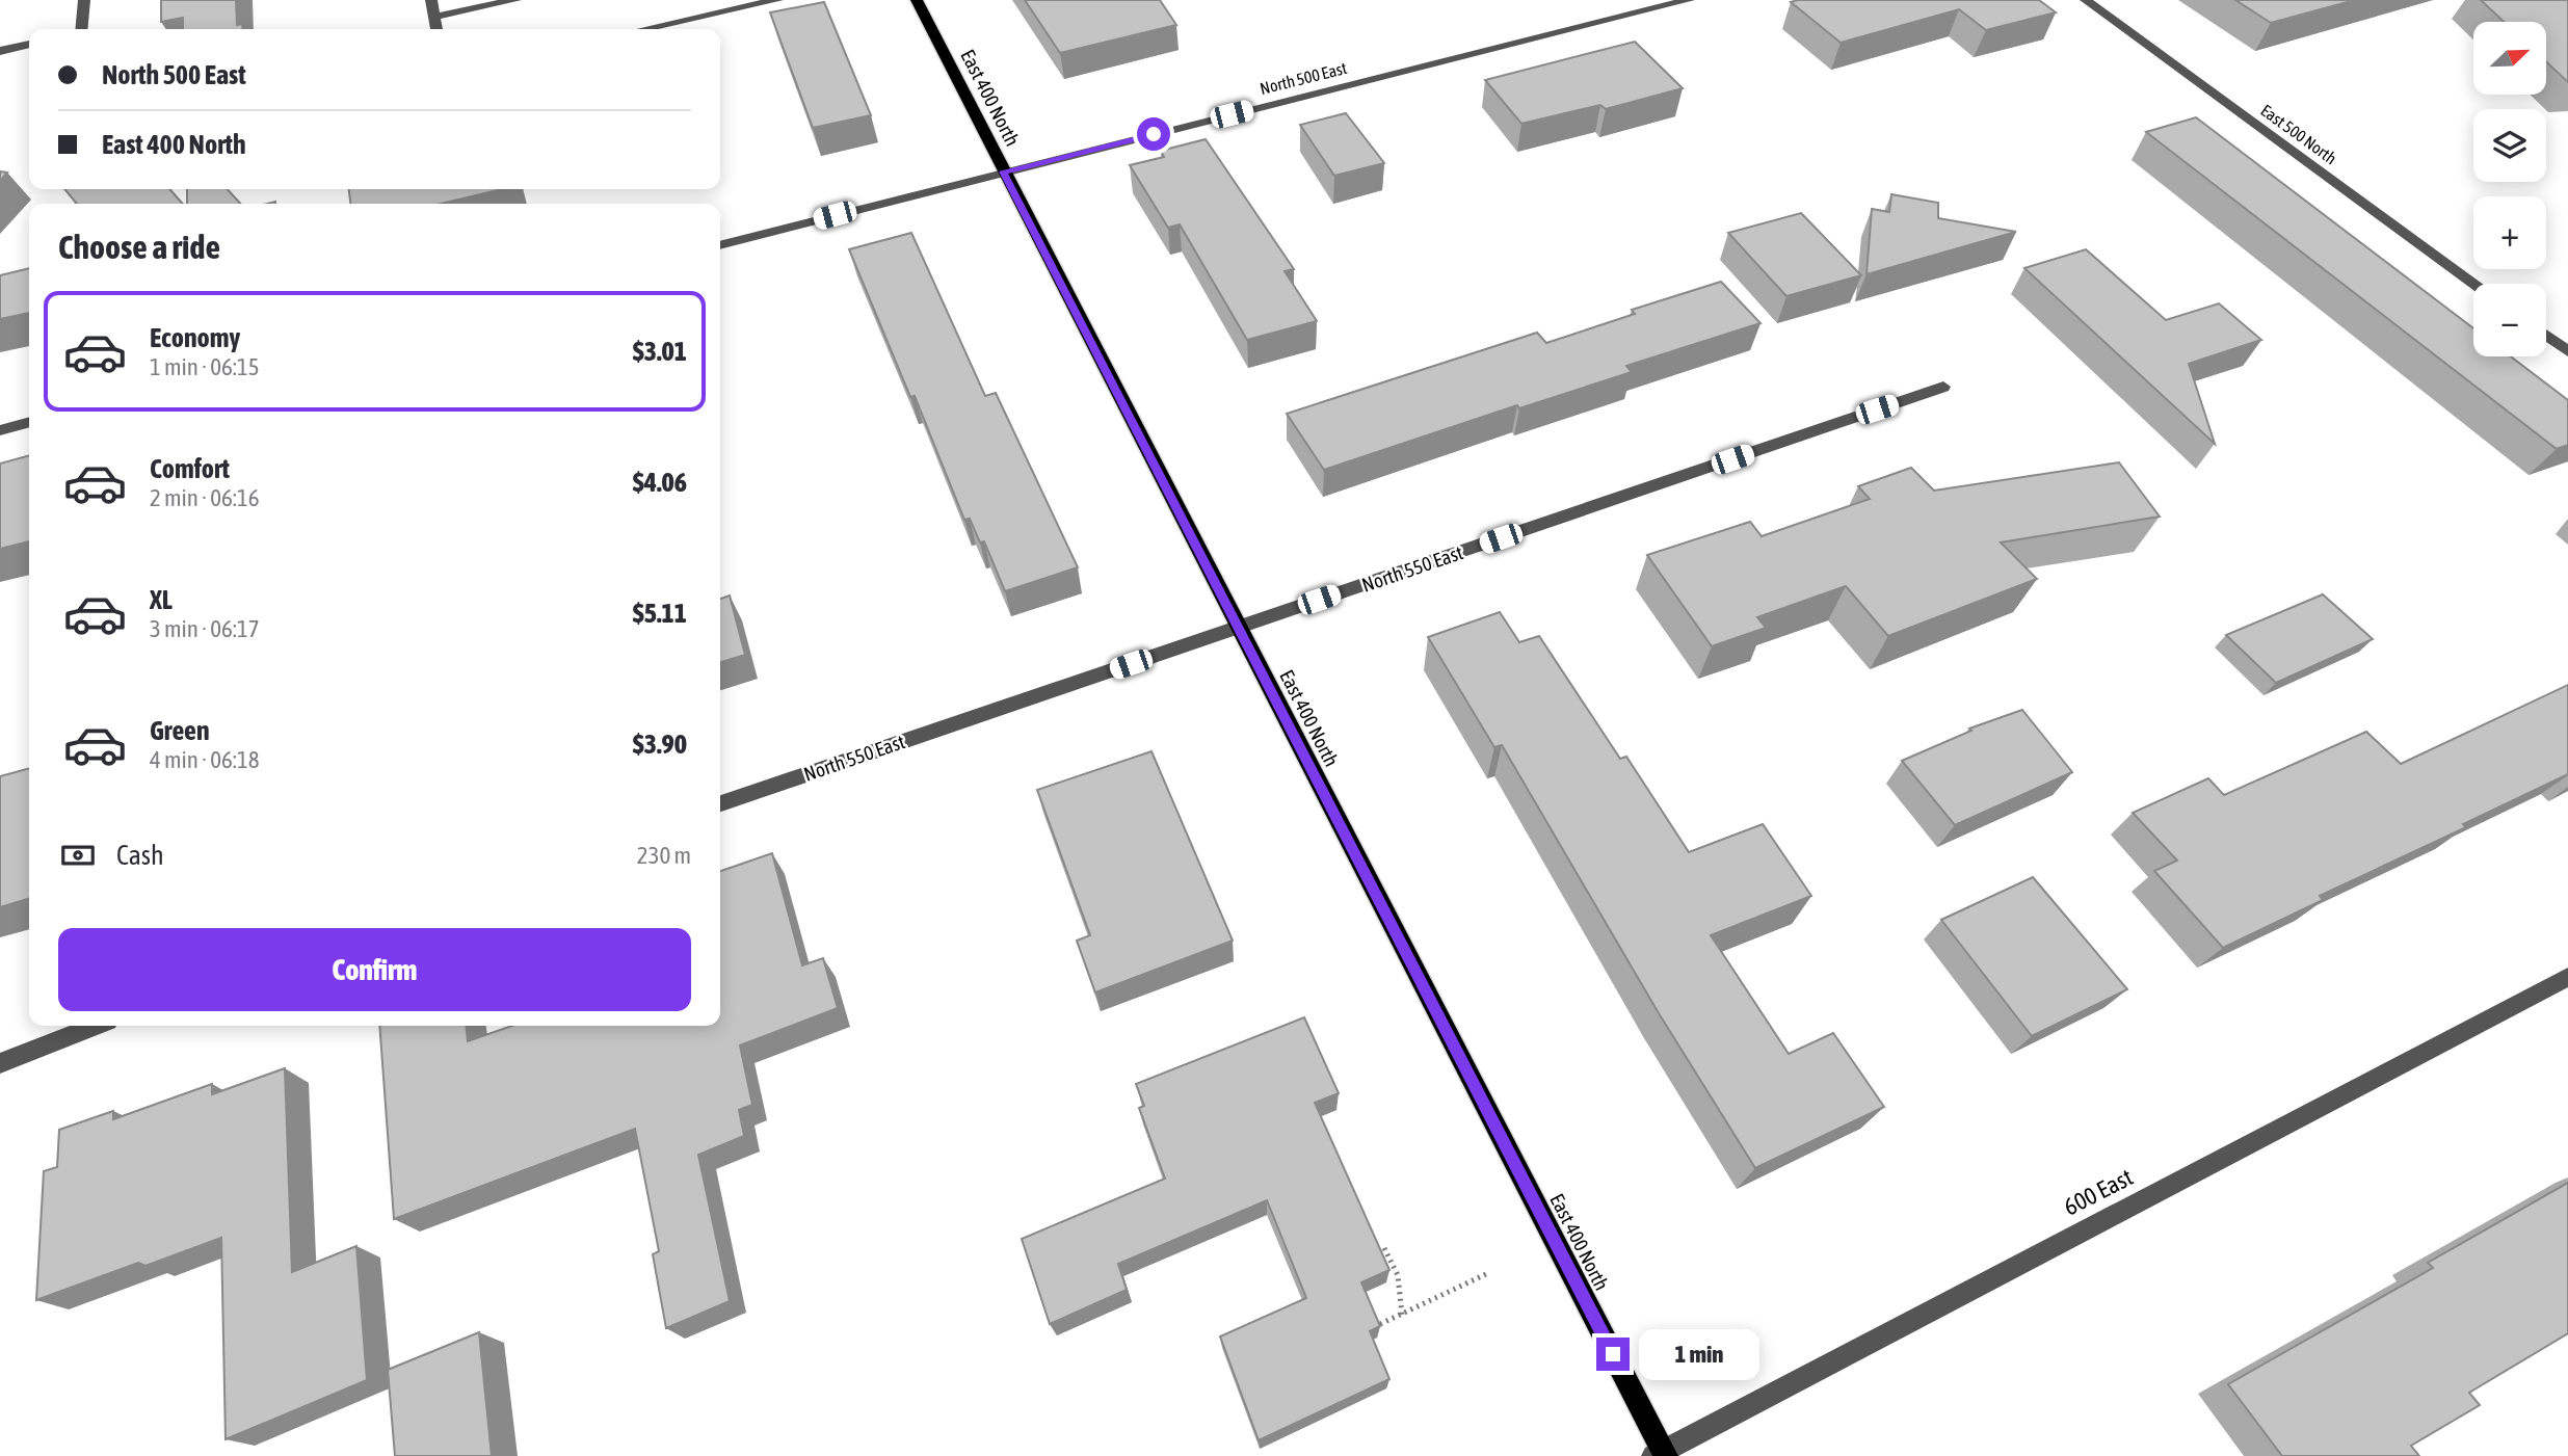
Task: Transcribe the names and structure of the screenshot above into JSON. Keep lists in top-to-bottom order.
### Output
{
  "streets": {
    "main road": ["East 400 North"],
    "street": [
      "North 500 East",
      "East 500 North",
      "North 550 East",
      "600 East"
    ]
  },
  "crossings": [
    ["North 500 East", "East 400 North"],
    ["East 400 North", "North 550 East"],
    ["East 400 North", "600 East"]
  ],
  "north": "top right",
  "page": {
    "map_buttons": ["+", "−"],
    "banner": ["North 500 East", "East 400 North"],
    "heading": "Choose a ride",
    "list": [
      {
        "name": "Economy",
        "note": "1 min · 06:15",
        "value": "$3.01"
      },
      {
        "name": "Comfort",
        "note": "2 min · 06:16",
        "value": "$4.06"
      },
      {
        "name": "XL",
        "note": "3 min · 06:17",
        "value": "$5.11"
      },
      {
        "name": "Green",
        "note": "4 min · 06:18",
        "value": "$3.90"
      }
    ],
    "pay": ["Cash", "230 m"],
    "buttons": "Confirm",
    "bubble": "1 min"
  }
}
